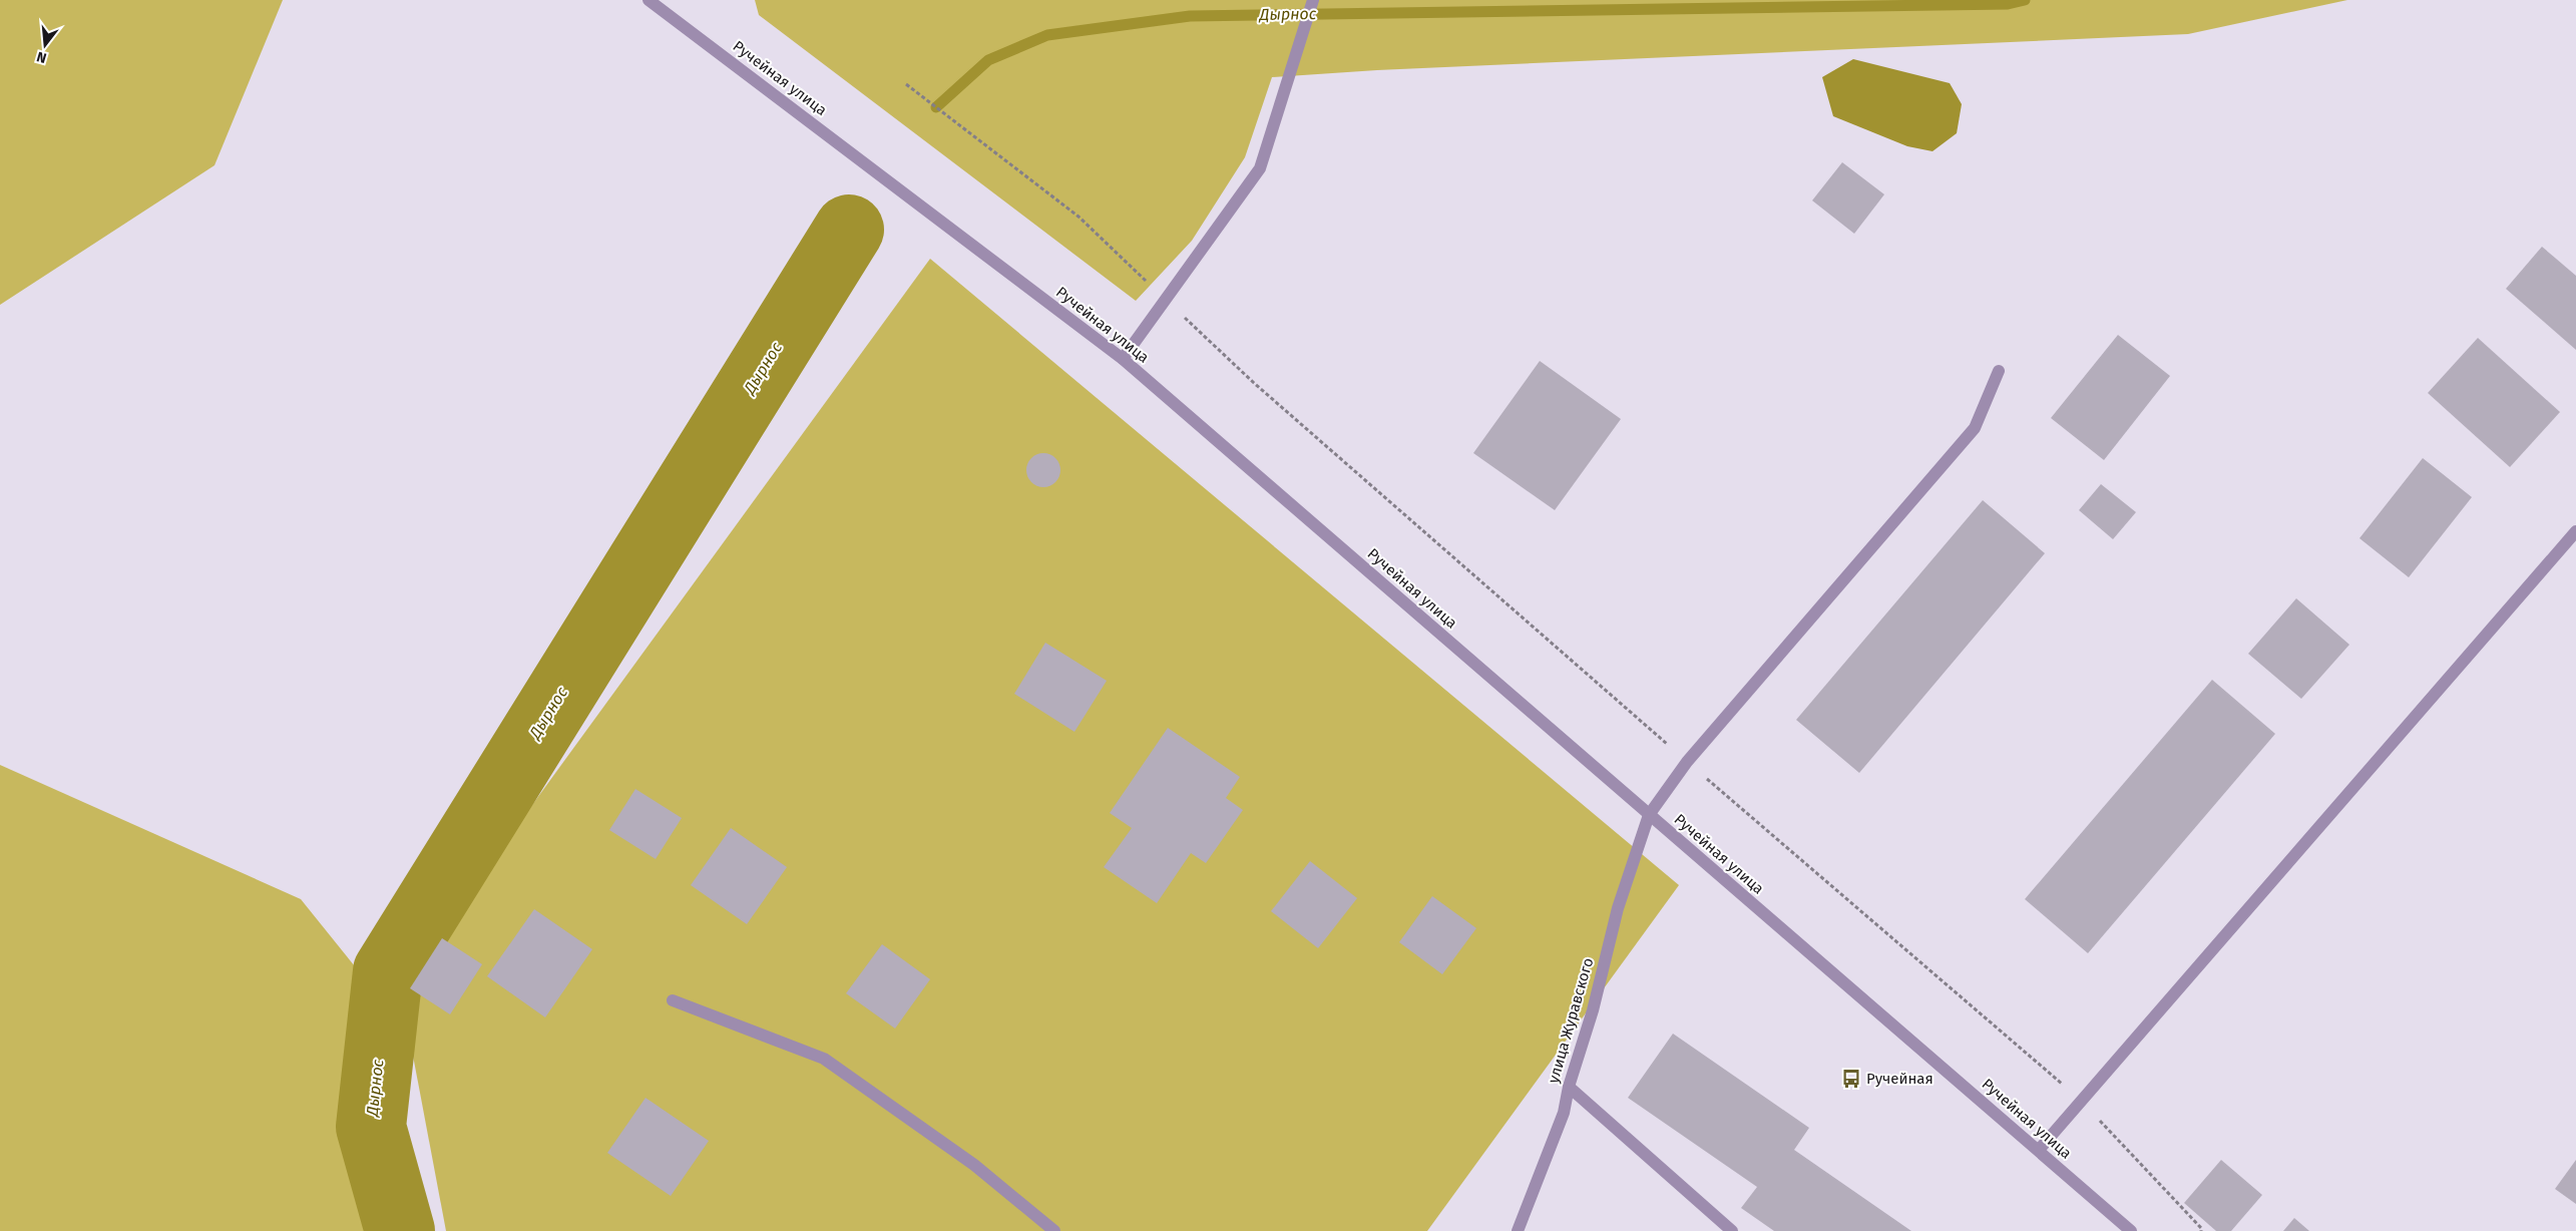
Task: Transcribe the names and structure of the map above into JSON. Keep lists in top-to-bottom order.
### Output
{
  "streets": {
    "street": ["Ручейная улица", "улица Журавского"]
  },
  "crossings": [
    ["Ручейная улица", "улица Журавского"]
  ],
  "water": ["Дырнос"],
  "places": {
    "bus stop": ["Ручейная"]
  },
  "north": "bottom"
}
